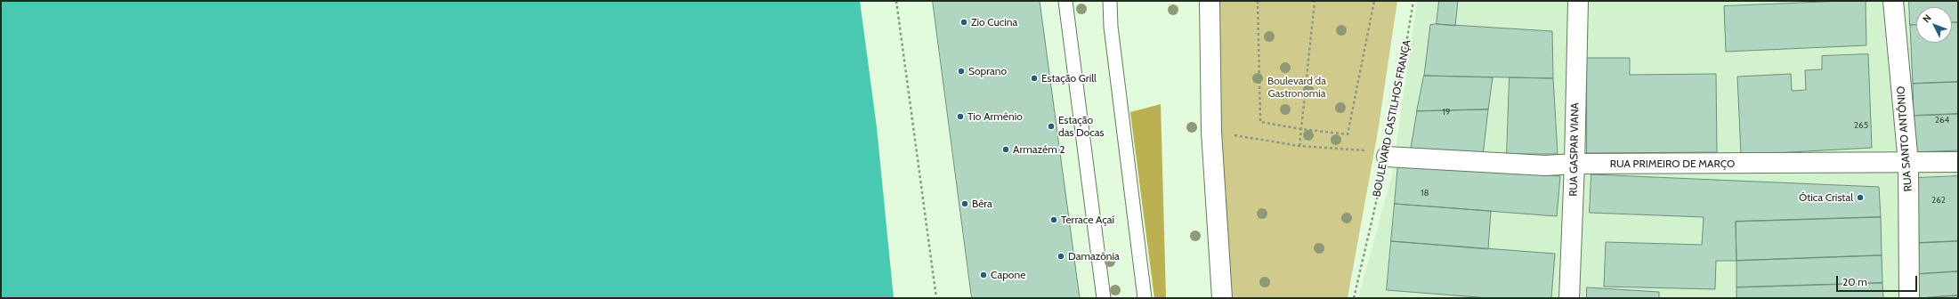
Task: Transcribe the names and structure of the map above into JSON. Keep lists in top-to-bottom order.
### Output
{
  "streets": {
    "street": ["RUA SANTO ANTÔNIO", "RUA GASPAR VIANA", "RUA PRIMEIRO DE MARÇO"],
    "path": ["BOULEVARD CASTILHOS FRANÇA"]
  },
  "crossings": [
    ["BOULEVARD CASTILHOS FRANÇA", "RUA PRIMEIRO DE MARÇO"],
    ["RUA SANTO ANTÔNIO", "RUA PRIMEIRO DE MARÇO"],
    ["RUA GASPAR VIANA", "RUA PRIMEIRO DE MARÇO"]
  ],
  "parks": ["Boulevard da Gastronomia"],
  "places": [
    "Zio Cucina",
    "Soprano",
    "Estação Grill",
    "Tio Armênio",
    "Estação das Docas",
    "Armazém 2",
    "Ótica Cristal",
    "Bêra",
    "Terrace Açaí",
    "Damazônia",
    "Capone"
  ],
  "house_numbers": [
    "19",
    "264",
    "265",
    "18",
    "262"
  ],
  "scale_bar": "20 m",
  "north": "top left"
}
